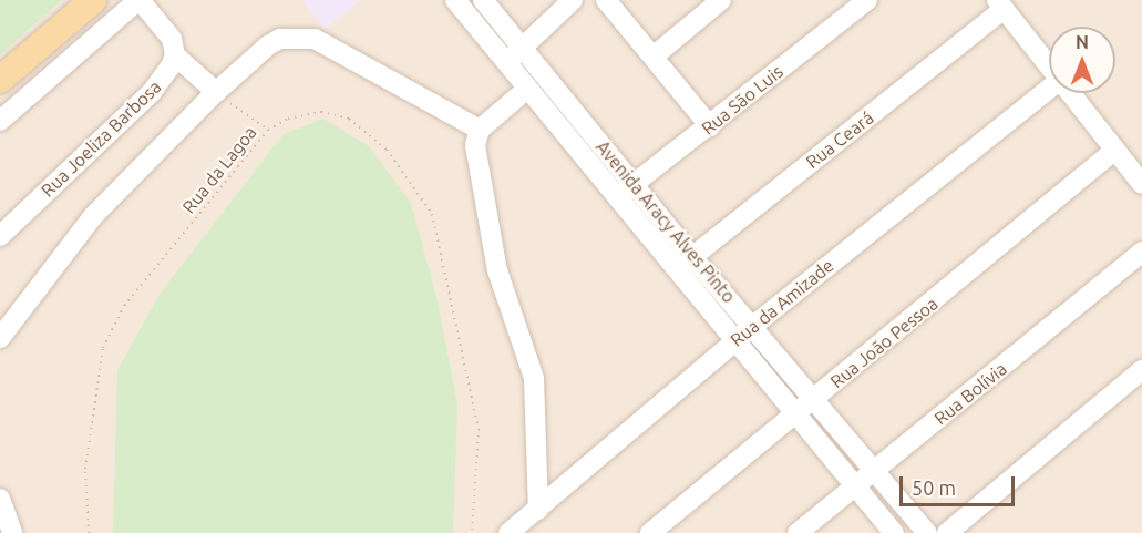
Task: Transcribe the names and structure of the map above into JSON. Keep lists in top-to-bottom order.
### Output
{
  "streets": {
    "street": [
      "Rua São Luis",
      "Rua Joeliza Barbosa",
      "Rua Ceará",
      "Avenida Aracy Alves Pinto",
      "Rua da Amizade",
      "Rua João Pessoa",
      "Rua Bolívia"
    ],
    "path": ["Rua da Lagoa"]
  },
  "crossings": [
    ["Rua São Luis", "Avenida Aracy Alves Pinto"],
    ["Rua Ceará", "Avenida Aracy Alves Pinto"],
    ["Avenida Aracy Alves Pinto", "Rua da Amizade"],
    ["Avenida Aracy Alves Pinto", "Rua João Pessoa"],
    ["Avenida Aracy Alves Pinto", "Rua Bolívia"]
  ],
  "scale_bar": "50 m",
  "north": "top"
}
